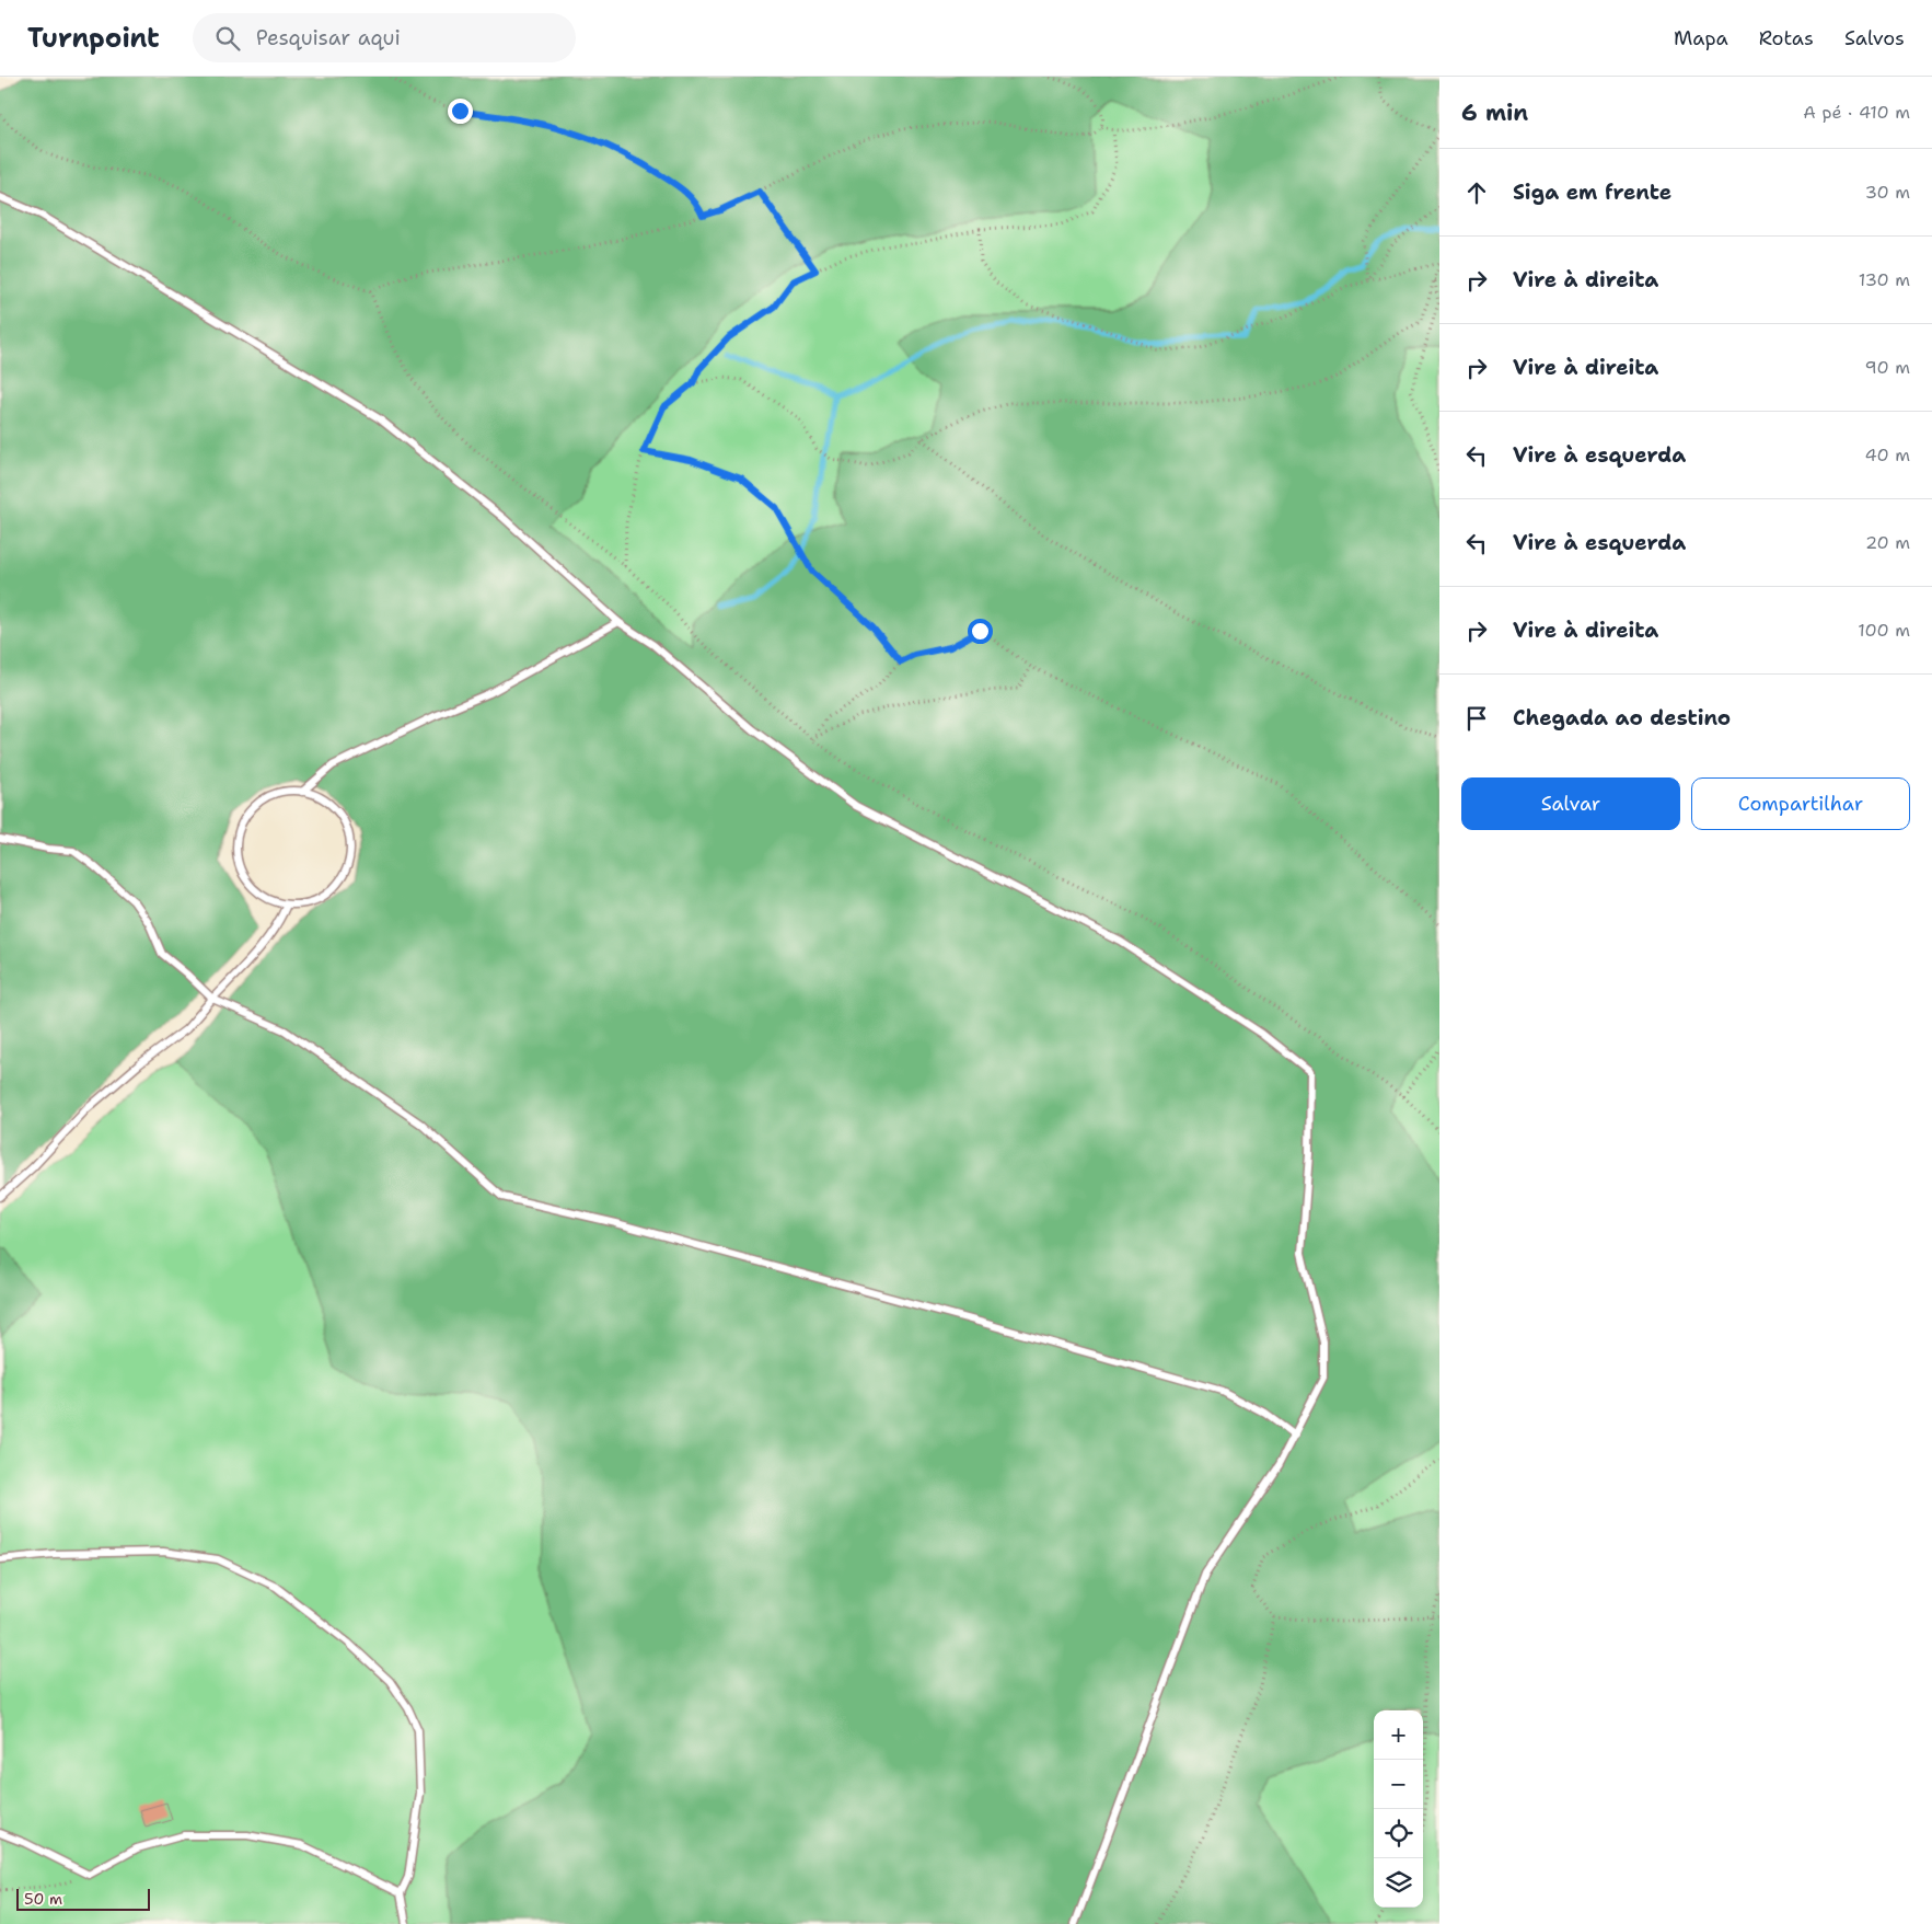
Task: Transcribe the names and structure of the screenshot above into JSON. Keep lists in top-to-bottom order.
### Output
{
  "scale_bar": "50 m",
  "page": {
    "header": "Turnpoint",
    "search": "Pesquisar aqui",
    "nav": ["Mapa", "Rotas", "Salvos"],
    "heading": ["6 min", "A pé · 410 m"],
    "list": [
      ["Siga em frente", "30 m"],
      ["Vire à direita", "130 m"],
      ["Vire à direita", "90 m"],
      ["Vire à esquerda", "40 m"],
      ["Vire à esquerda", "20 m"],
      ["Vire à direita", "100 m"],
      "Chegada ao destino"
    ],
    "buttons": ["Salvar", "Compartilhar"],
    "map_buttons": ["+", "−"],
    "scale": "50 m"
  }
}
